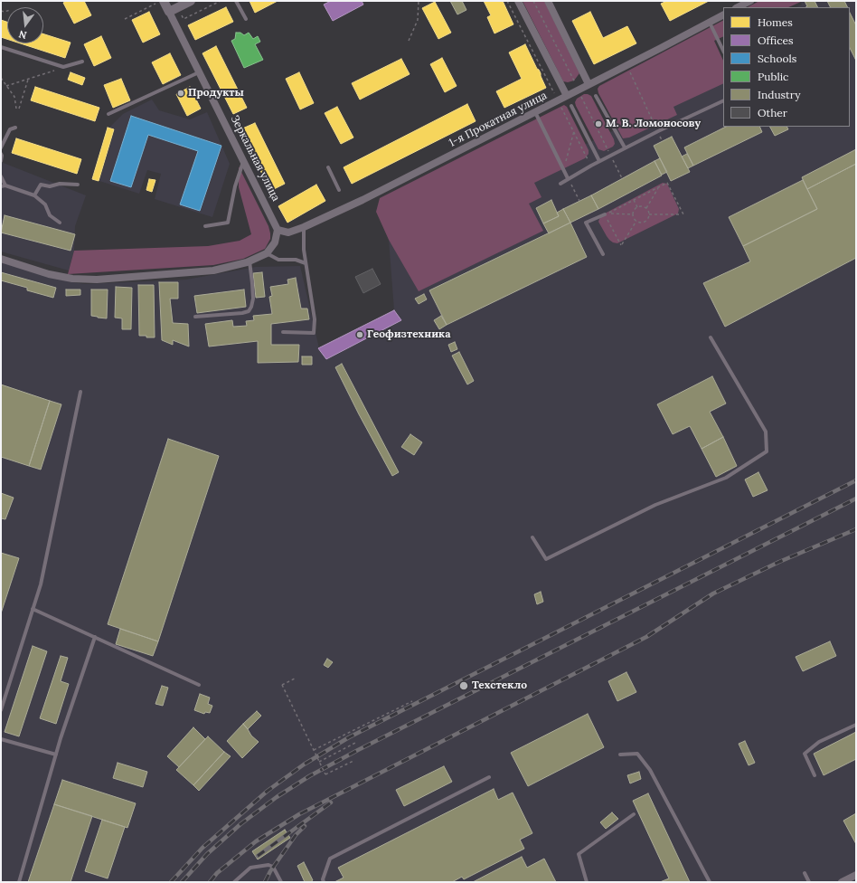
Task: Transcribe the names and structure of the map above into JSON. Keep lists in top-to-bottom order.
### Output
{
  "streets": {
    "street": ["1-я Прокатная улица", "Зеркальная улица"]
  },
  "crossings": [
    ["1-я Прокатная улица", "Зеркальная улица"]
  ],
  "places": [
    "Продукты",
    "М. В. Ломоносову",
    "Геофизтехника",
    "Техстекло"
  ],
  "legend": [
    "Homes",
    "Offices",
    "Schools",
    "Public",
    "Industry",
    "Other"
  ],
  "north": "bottom"
}
